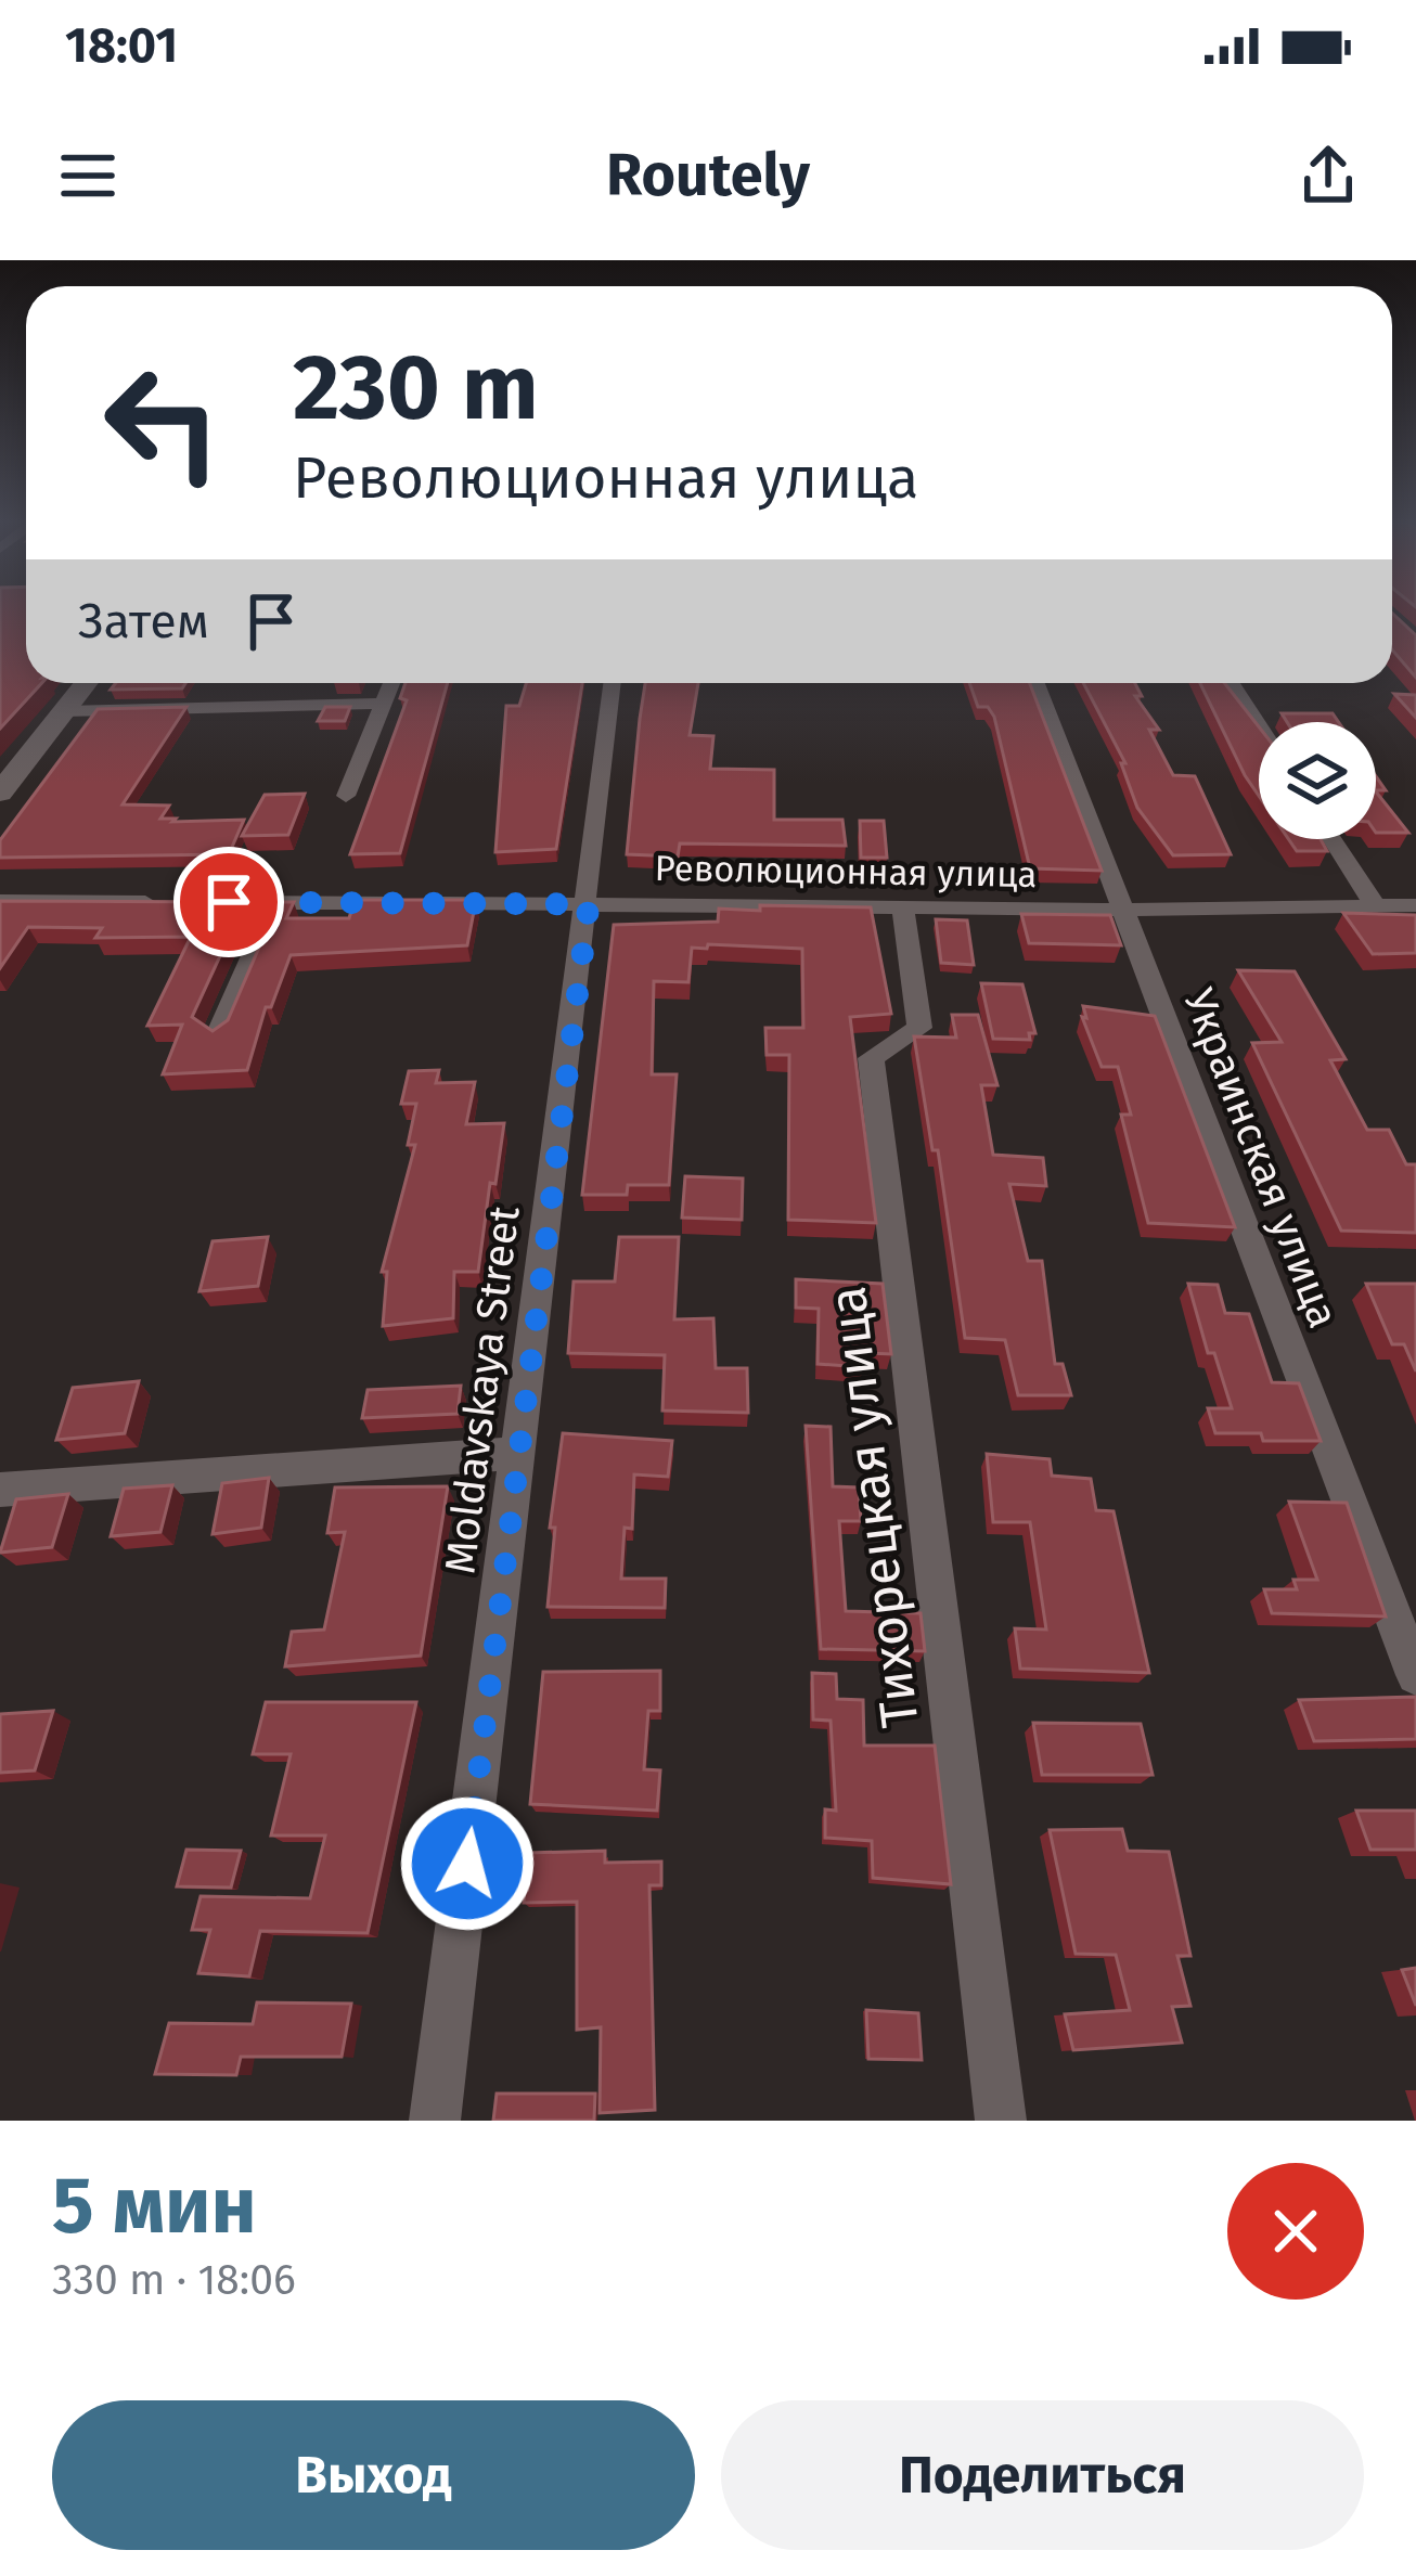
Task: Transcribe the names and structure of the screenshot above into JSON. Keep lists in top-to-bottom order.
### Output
{
  "streets": {
    "street": [
      "Революционная улица",
      "Украинская улица",
      "Moldavskaya Street",
      "Тихорецкая улица"
    ]
  },
  "crossings": [
    ["Революционная улица", "Украинская улица"],
    ["Революционная улица", "Moldavskaya Street"],
    ["Революционная улица", "Тихорецкая улица"]
  ],
  "page": {
    "status": "18:01",
    "header": "Routely",
    "turn": ["230 m", "Революционная улица"],
    "then": "Затем",
    "heading": ["5 мин", "330 m · 18:06"],
    "buttons": ["Выход", "Поделиться"]
  }
}
